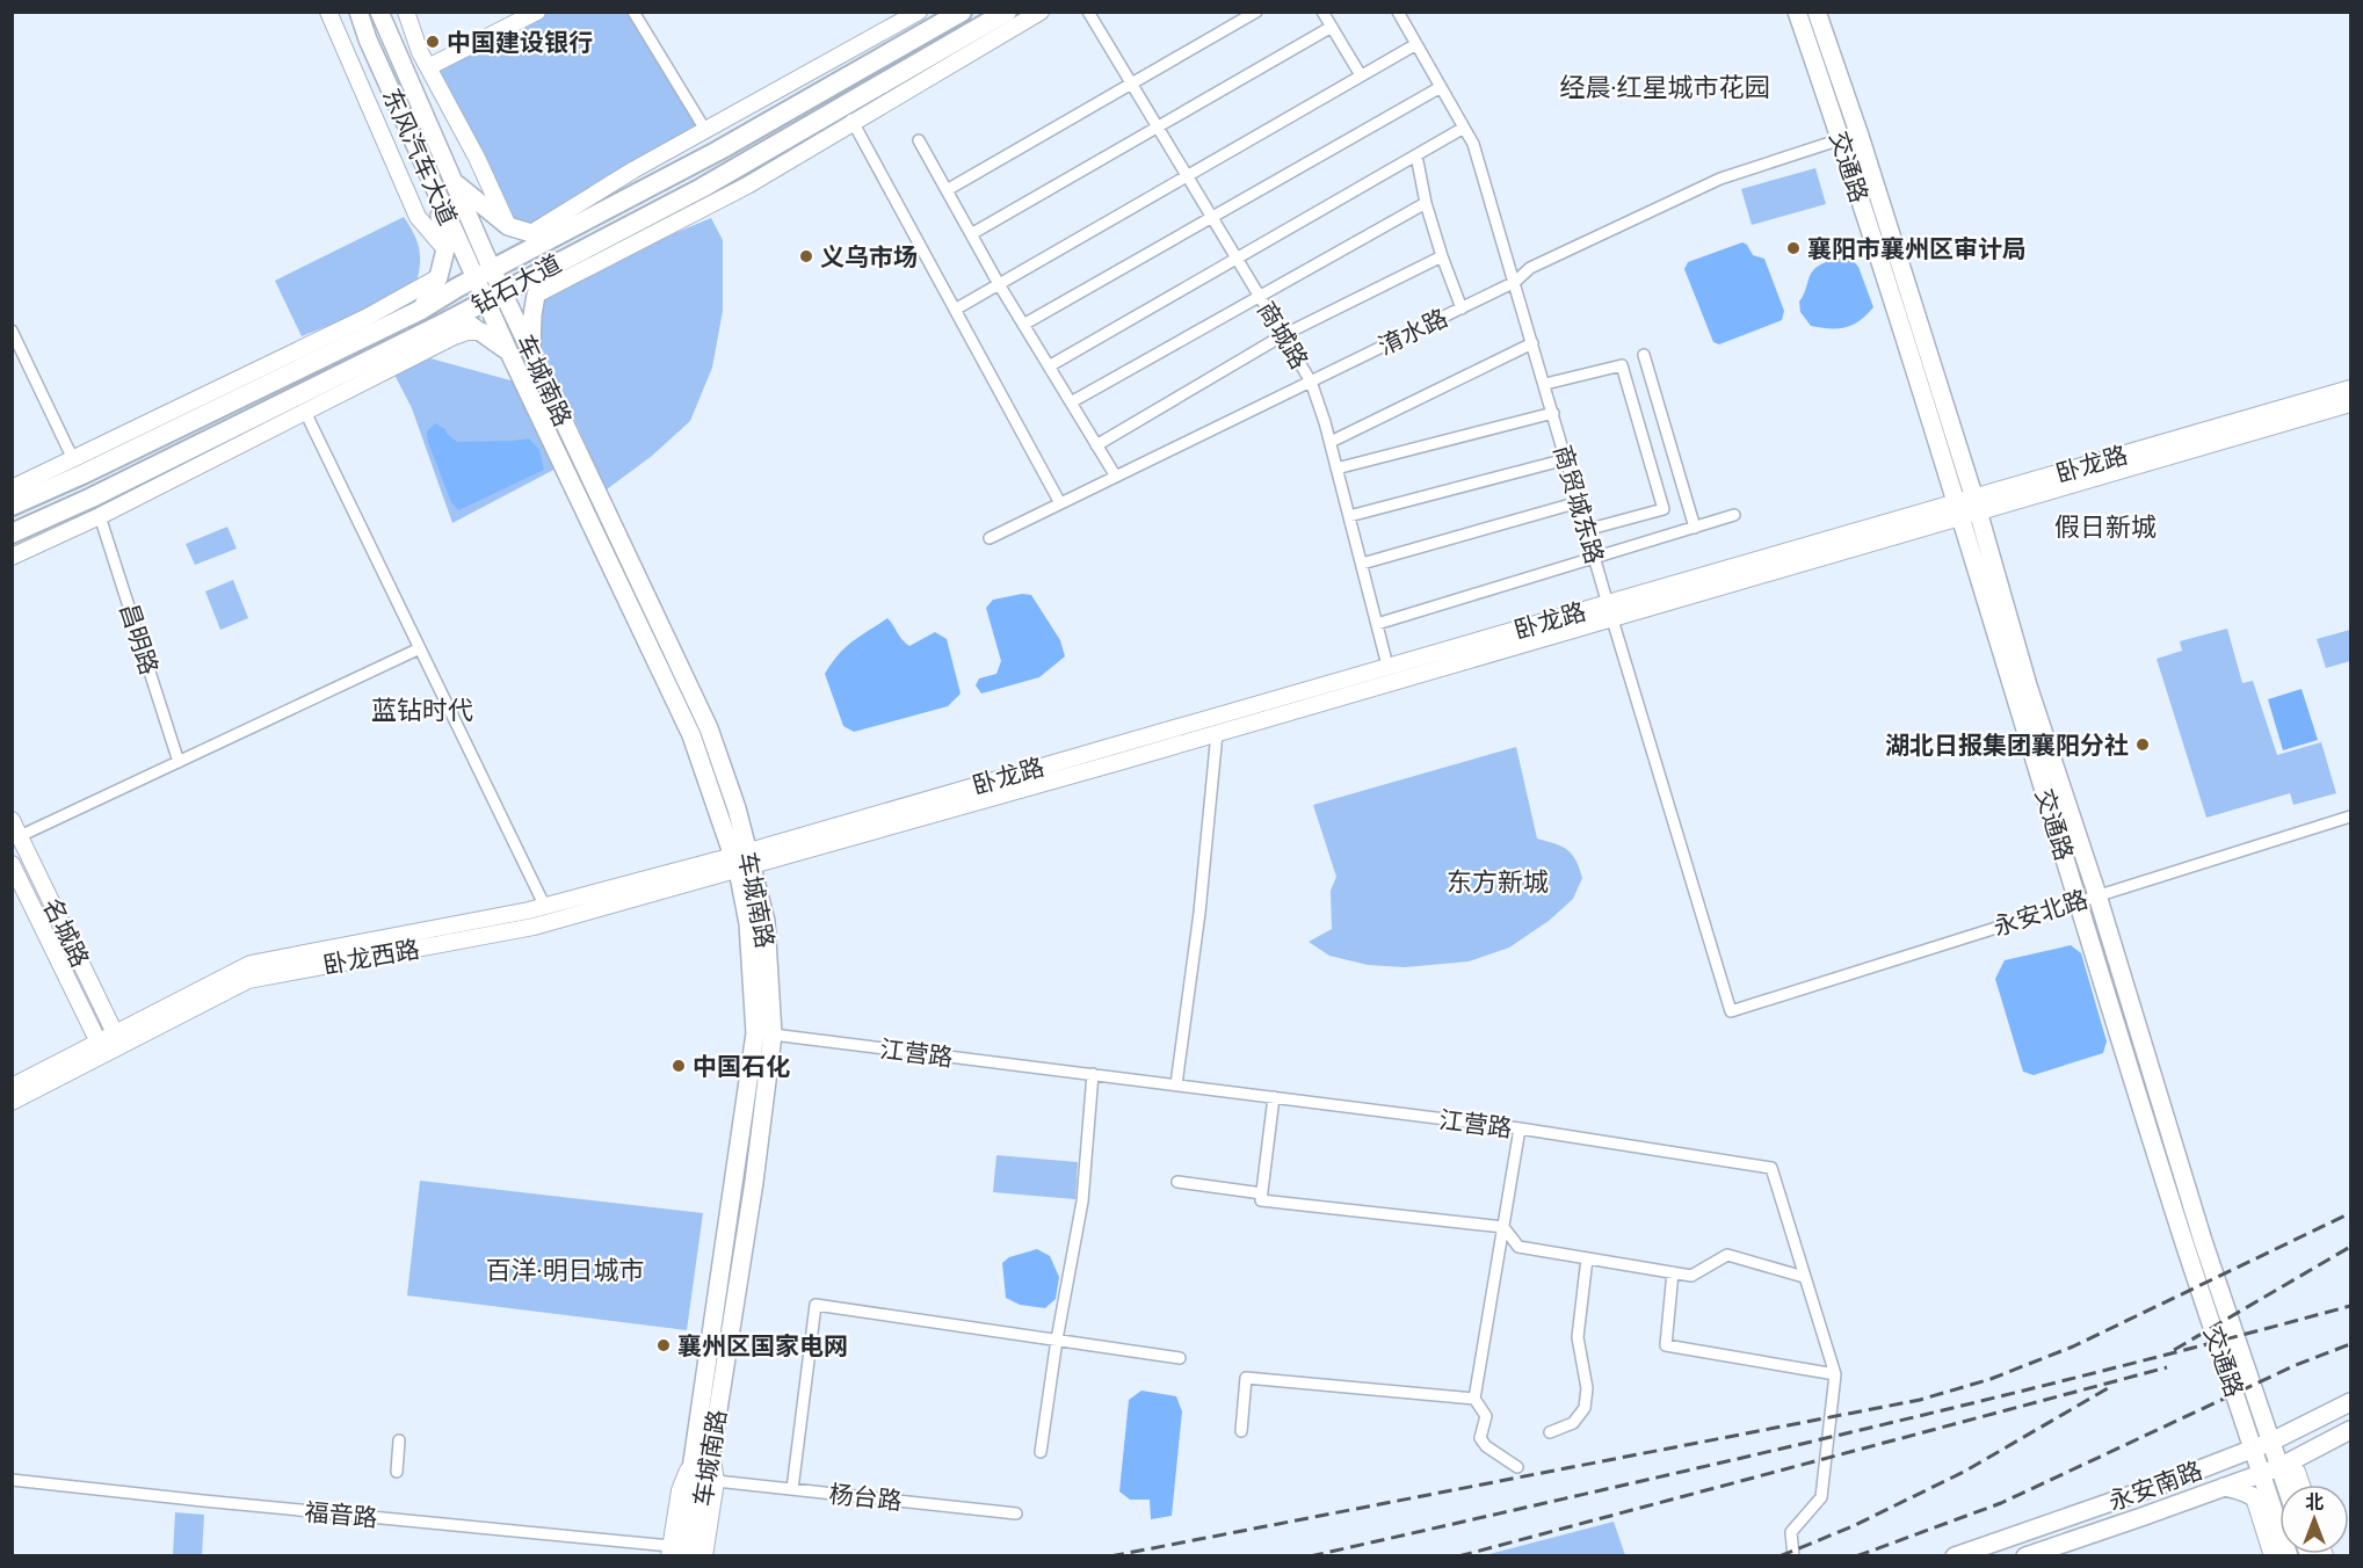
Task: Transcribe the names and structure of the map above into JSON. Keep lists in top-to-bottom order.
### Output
{
  "streets": {
    "highway": ["钻石大道"],
    "main road": [
      "东风汽车大道",
      "交通路",
      "车城南路",
      "卧龙路",
      "名城路",
      "卧龙西路",
      "永安南路"
    ],
    "street": [
      "淯水路",
      "商城路",
      "商贸城东路",
      "昌明路",
      "永安北路",
      "江营路",
      "杨台路",
      "福音路"
    ]
  },
  "crossings": [
    ["东风汽车大道", "钻石大道"],
    ["东风汽车大道", "车城南路"],
    ["交通路", "淯水路"],
    ["交通路", "卧龙路"],
    ["交通路", "永安北路"],
    ["交通路", "永安南路"],
    ["钻石大道", "车城南路"],
    ["淯水路", "商城路"],
    ["淯水路", "商贸城东路"],
    ["商城路", "卧龙路"],
    ["车城南路", "卧龙路"],
    ["车城南路", "卧龙西路"],
    ["车城南路", "江营路"],
    ["车城南路", "福音路"],
    ["卧龙路", "商贸城东路"],
    ["卧龙路", "卧龙西路"],
    ["商贸城东路", "永安北路"],
    ["名城路", "卧龙西路"]
  ],
  "districts": [
    "经晨·红星城市花园",
    "假日新城",
    "蓝钻时代",
    "东方新城",
    "百洋·明日城市"
  ],
  "places": [
    "中国建设银行",
    "襄阳市襄州区审计局",
    "义乌市场",
    "湖北日报集团襄阳分社",
    "中国石化",
    "襄州区国家电网"
  ],
  "north": "top"
}
